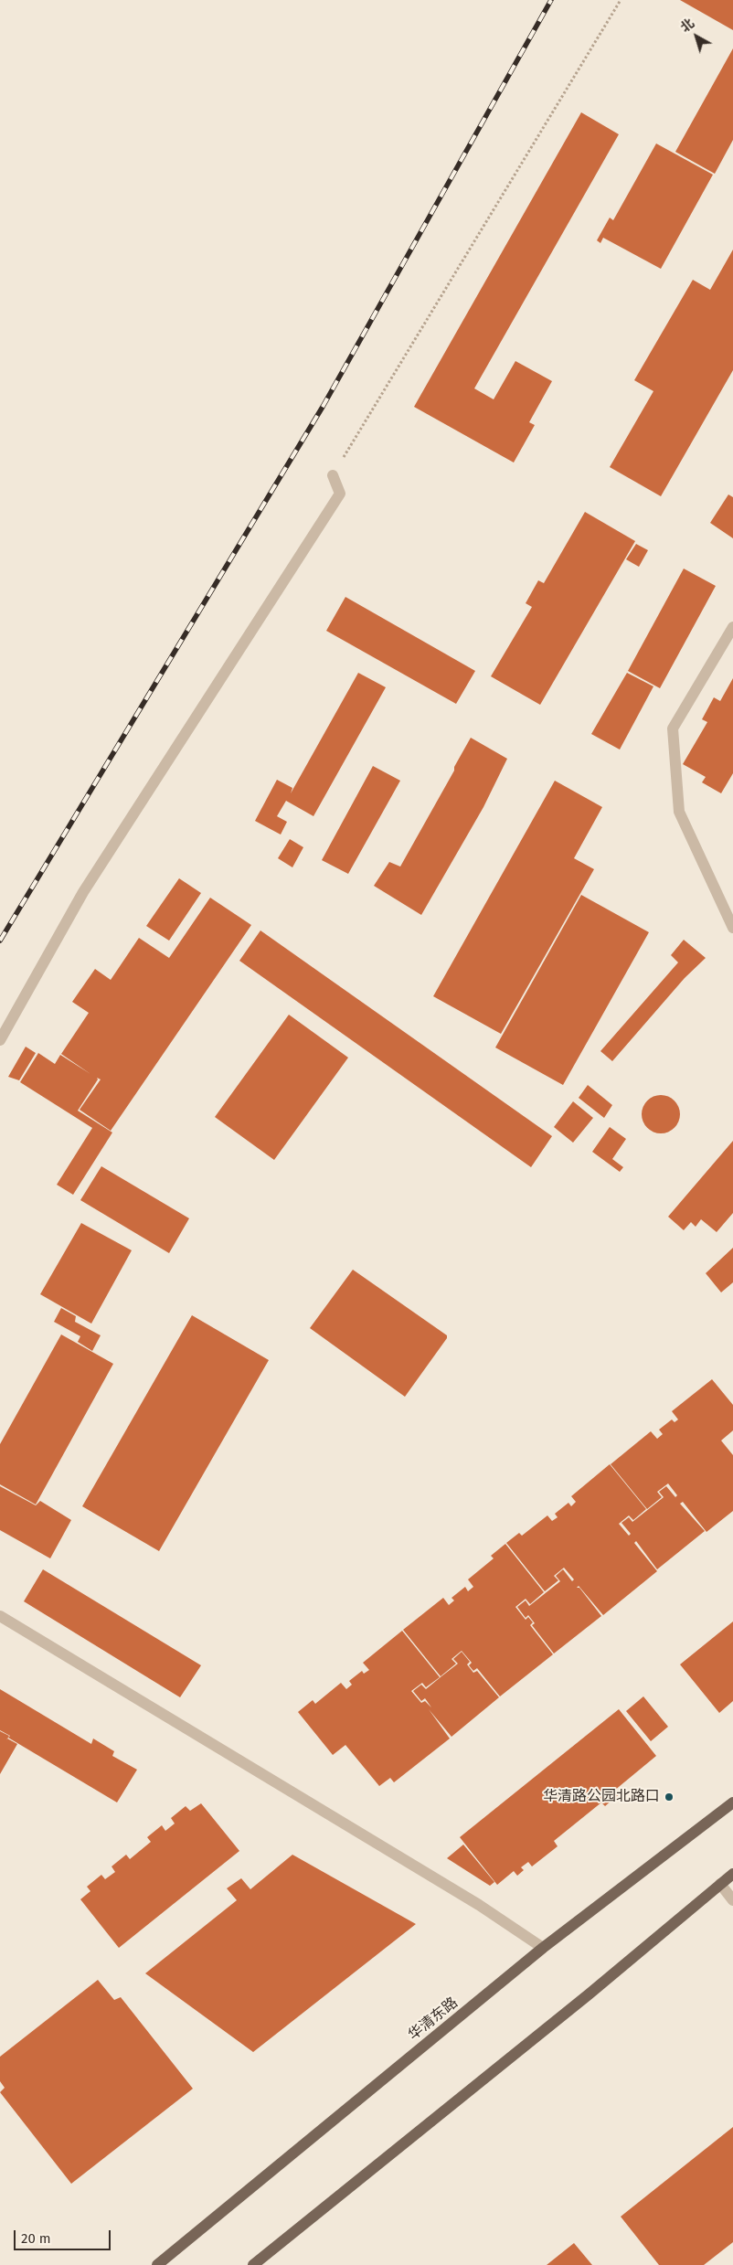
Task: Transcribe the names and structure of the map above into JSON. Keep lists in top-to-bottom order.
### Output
{
  "streets": {
    "main road": ["华清东路"]
  },
  "places": ["华清路公园北路口"],
  "scale_bar": "20 m",
  "north": "top left"
}
